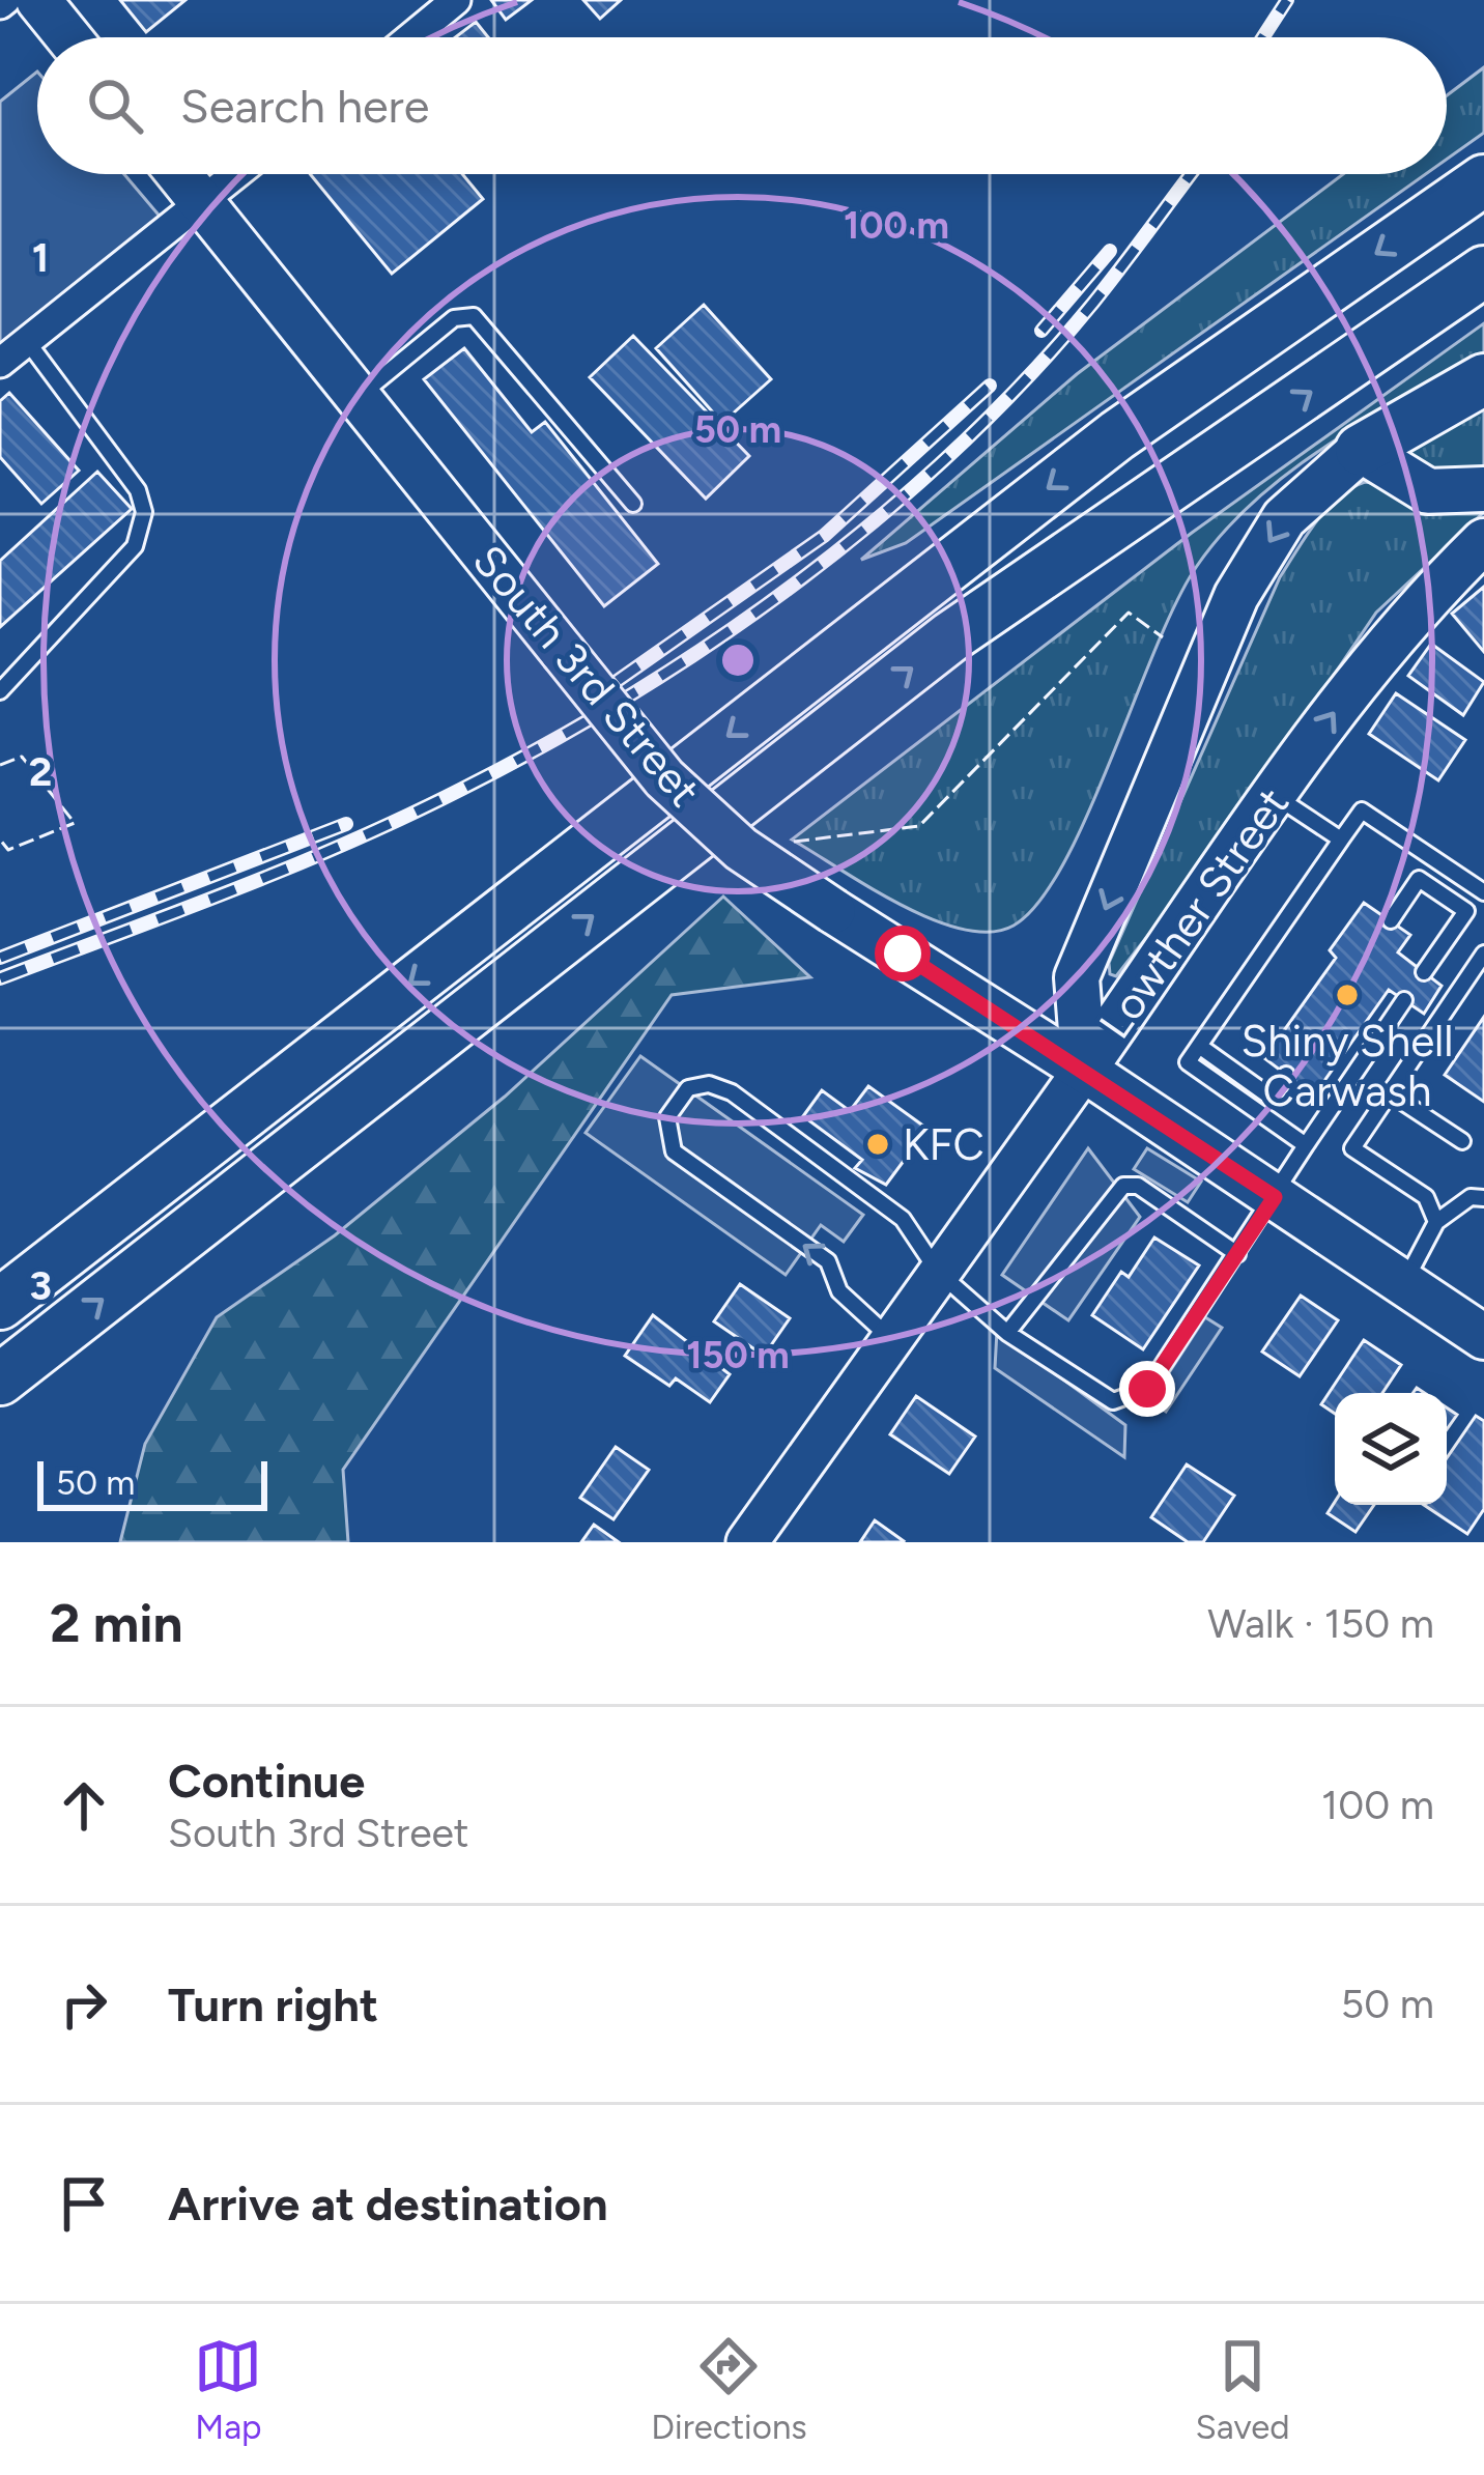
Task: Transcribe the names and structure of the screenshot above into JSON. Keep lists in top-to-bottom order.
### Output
{
  "streets": {
    "main road": ["South 3rd Street", "Lowther Street"]
  },
  "crossings": [
    ["South 3rd Street", "Lowther Street"]
  ],
  "places": ["Shiny Shell Carwash", "KFC"],
  "scale_bar": "50 m",
  "page": {
    "search": "Search here",
    "scale": "50 m",
    "heading": ["2 min", "Walk · 150 m"],
    "list": [
      ["Continue", "South 3rd Street", "100 m"],
      ["Turn right", "50 m"],
      "Arrive at destination"
    ],
    "nav": ["Map", "Directions", "Saved"]
  },
  "grid": {
    "rows": ["1", "2", "3"]
  },
  "rings": ["100 m", "50 m", "150 m"]
}
